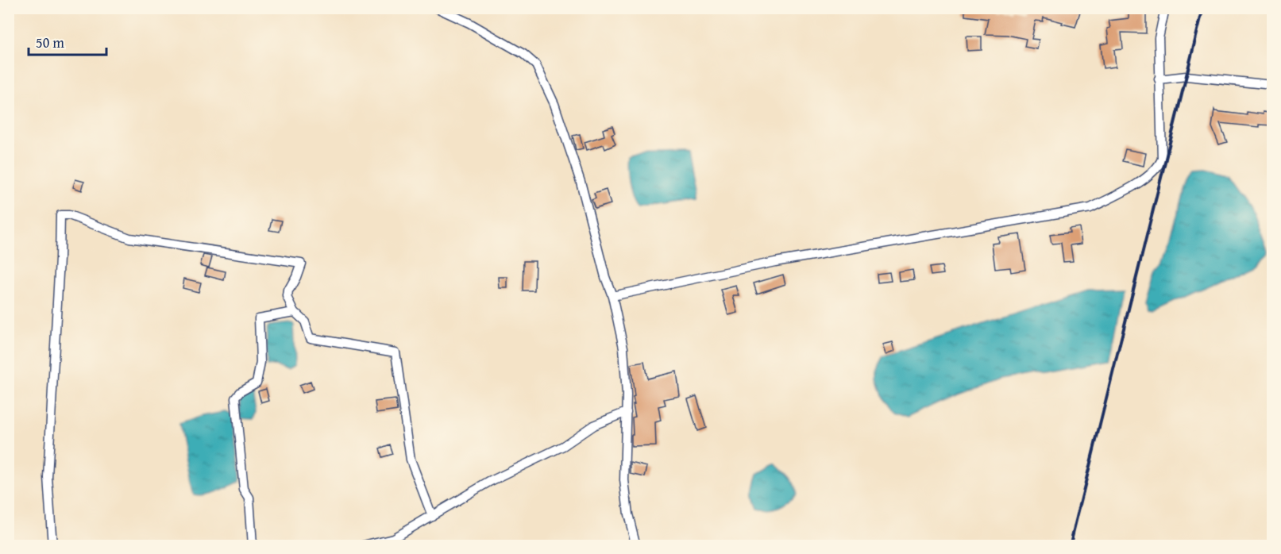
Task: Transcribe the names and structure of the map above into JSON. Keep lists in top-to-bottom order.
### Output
{
  "scale_bar": "50 m"
}
